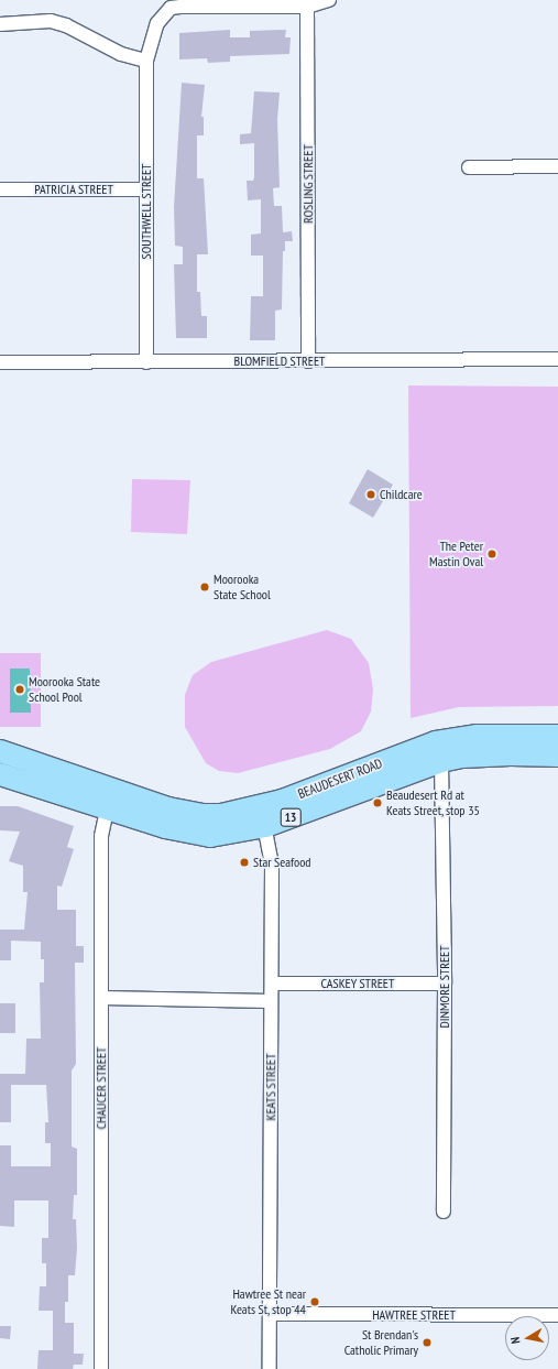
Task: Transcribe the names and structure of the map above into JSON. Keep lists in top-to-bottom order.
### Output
{
  "streets": {
    "highway": ["BEAUDESERT ROAD", "13"],
    "street": [
      "ROSLING STREET",
      "PATRICIA STREET",
      "SOUTHWELL STREET",
      "BLOMFIELD STREET",
      "CASKEY STREET",
      "DINMORE STREET",
      "KEATS STREET",
      "CHAUCER STREET",
      "HAWTREE STREET"
    ]
  },
  "crossings": [
    ["ROSLING STREET", "SOUTHWELL STREET"],
    ["ROSLING STREET", "BLOMFIELD STREET"],
    ["PATRICIA STREET", "SOUTHWELL STREET"],
    ["SOUTHWELL STREET", "BLOMFIELD STREET"],
    ["BEAUDESERT ROAD", "DINMORE STREET"],
    ["BEAUDESERT ROAD", "KEATS STREET"],
    ["BEAUDESERT ROAD", "CHAUCER STREET"],
    ["CASKEY STREET", "DINMORE STREET"],
    ["CASKEY STREET", "KEATS STREET"],
    ["KEATS STREET", "HAWTREE STREET"]
  ],
  "places": [
    "Childcare",
    "The Peter Mastin Oval",
    "Moorooka State School",
    "Moorooka State School Pool",
    "Beaudesert Rd at Keats Street, stop 35",
    "Star Seafood",
    "Hawtree St near Keats St, stop 44",
    "St Brendan's Catholic Primary"
  ],
  "north": "left"
}
